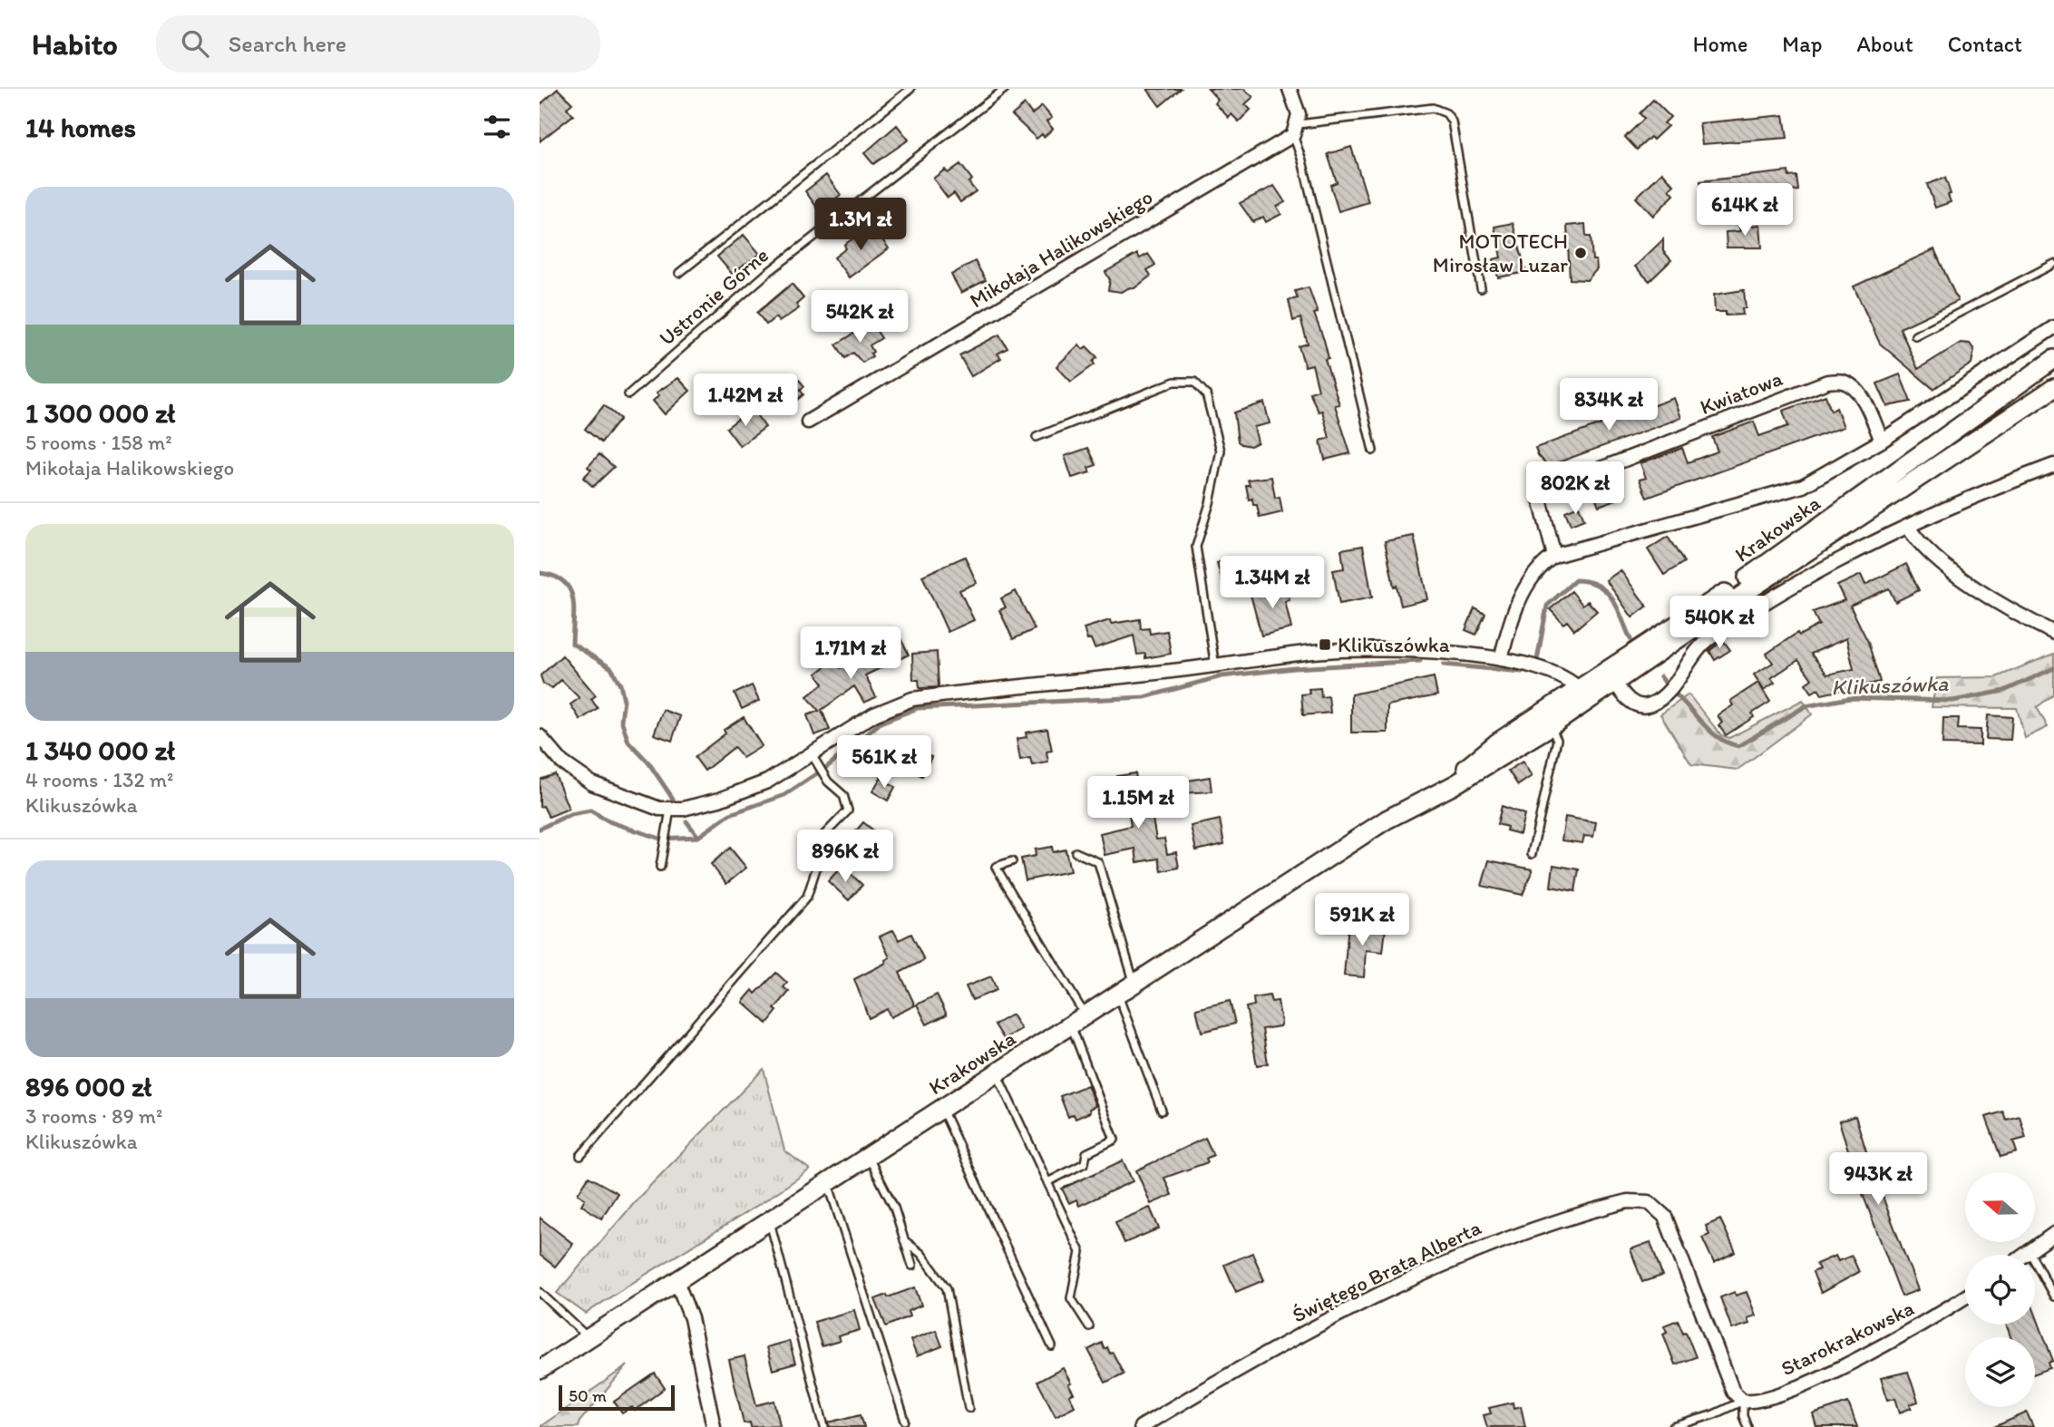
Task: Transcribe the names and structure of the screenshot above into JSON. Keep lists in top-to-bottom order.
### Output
{
  "streets": {
    "main road": ["Krakowska"],
    "street": [
      "Mikołaja Halikowskiego",
      "Kwiatowa",
      "Świętego Brata Alberta",
      "Starokrakowska"
    ],
    "lane": ["Ustronie Górne"]
  },
  "crossings": [
    ["Świętego Brata Alberta", "Starokrakowska"]
  ],
  "water": ["Klikuszówka"],
  "places": {
    "other": ["MOTOTECH Mirosław Luzar"],
    "transit": ["Klikuszówka"]
  },
  "scale_bar": "50 m",
  "north": "left",
  "page": {
    "header": "Habito",
    "search": "Search here",
    "nav": [
      "Home",
      "Map",
      "About",
      "Contact"
    ],
    "heading": "14 homes",
    "list": [
      {
        "name": "1 300 000 zł",
        "note": "5 rooms · 158 m² · Mikołaja Halikowskiego"
      },
      {
        "name": "1 340 000 zł",
        "note": "4 rooms · 132 m² · Klikuszówka"
      },
      {
        "name": "896 000 zł",
        "note": "3 rooms · 89 m² · Klikuszówka"
      }
    ],
    "price": [
      "614K zł",
      "1.3M zł",
      "542K zł",
      "1.42M zł",
      "834K zł",
      "802K zł",
      "1.34M zł",
      "540K zł",
      "1.71M zł",
      "561K zł",
      "1.15M zł",
      "896K zł",
      "591K zł",
      "943K zł"
    ],
    "scale": "50 m"
  }
}
